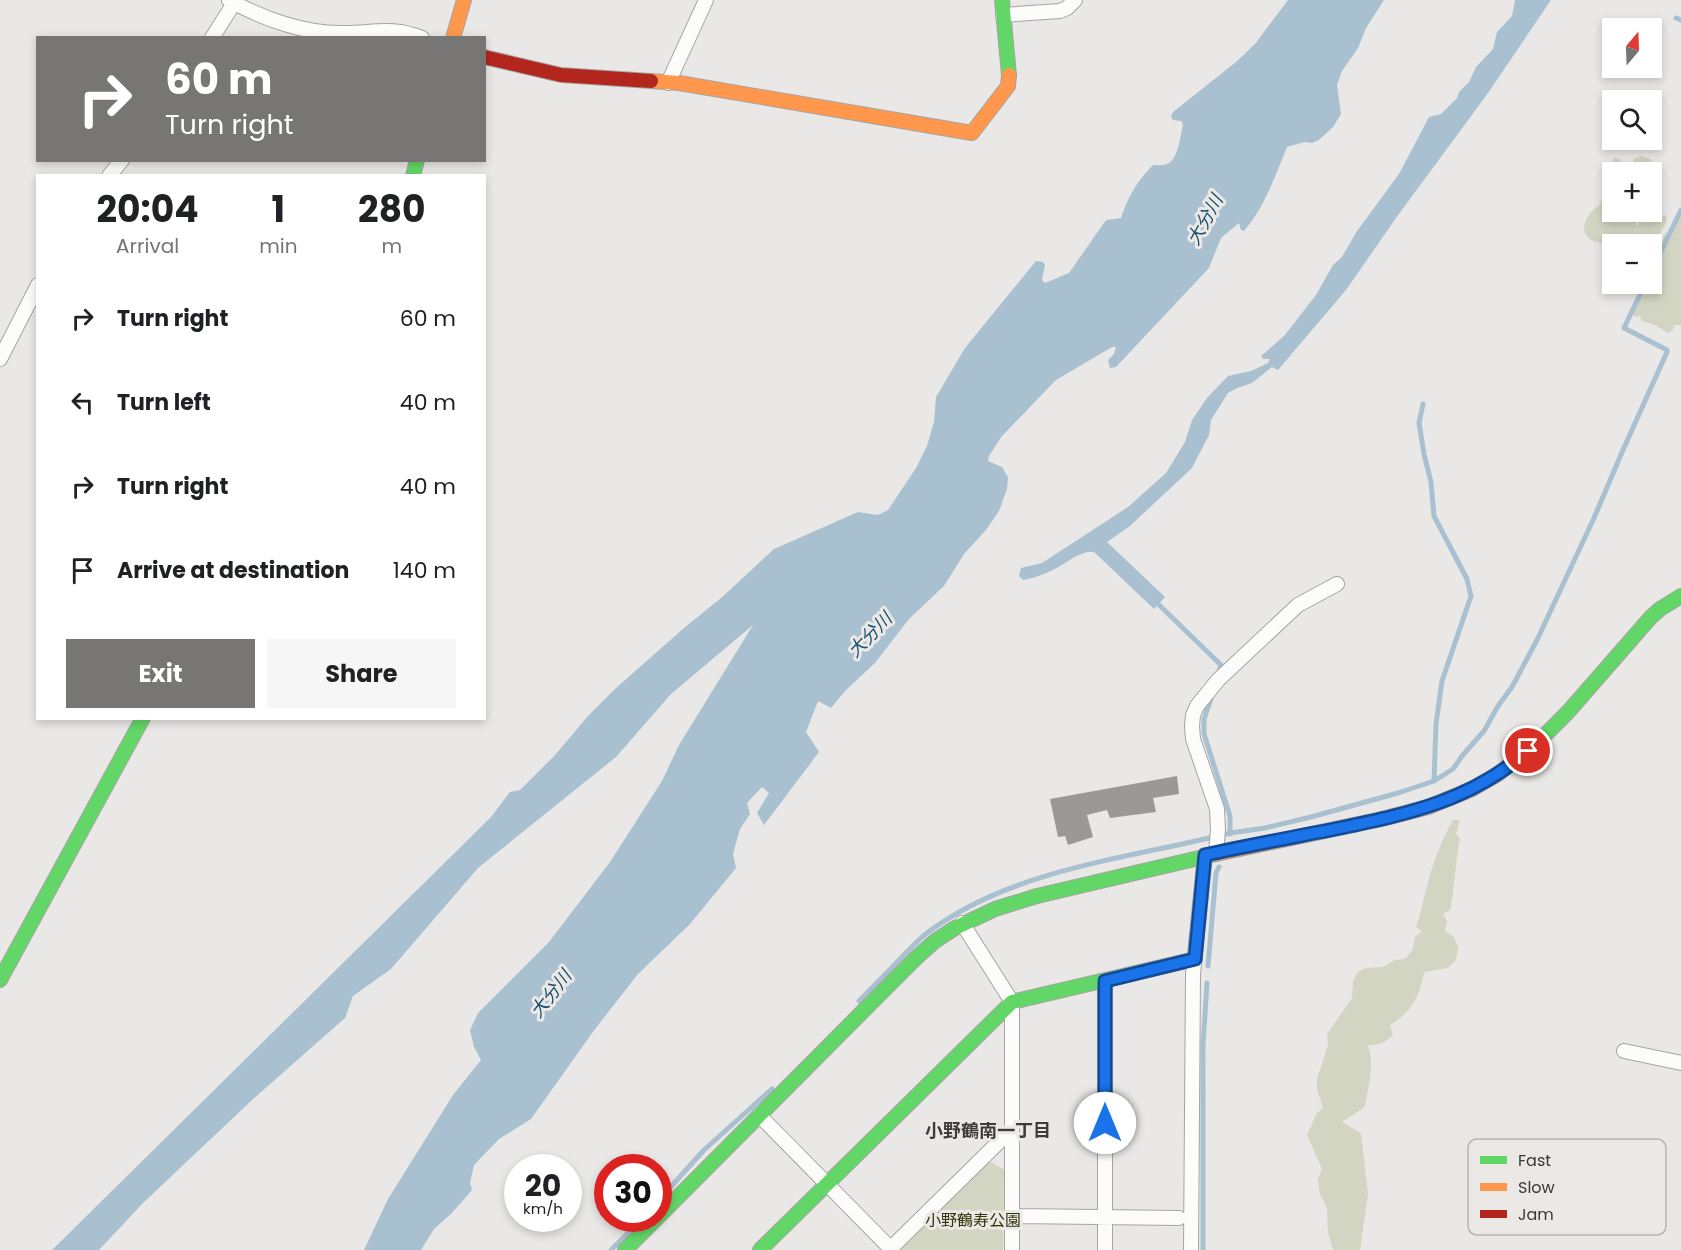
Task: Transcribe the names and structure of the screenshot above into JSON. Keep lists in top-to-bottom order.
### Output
{
  "districts": ["小野鶴南一丁目"],
  "water": ["大分川"],
  "parks": ["小野鶴寿公園"],
  "legend": ["Fast", "Slow", "Jam"],
  "north": "top",
  "page": {
    "map_buttons": ["+", "−"],
    "turn": ["60 m", "Turn right"],
    "eta": [
      "20:04",
      "Arrival",
      "1",
      "min",
      "280",
      "m"
    ],
    "list": [
      {
        "name": "Turn right",
        "value": "60 m"
      },
      {
        "name": "Turn left",
        "value": "40 m"
      },
      {
        "name": "Turn right",
        "value": "40 m"
      },
      {
        "name": "Arrive at destination",
        "value": "140 m"
      }
    ],
    "buttons": ["Exit", "Share"],
    "speed": "20 km/h",
    "limit": "30"
  }
}
